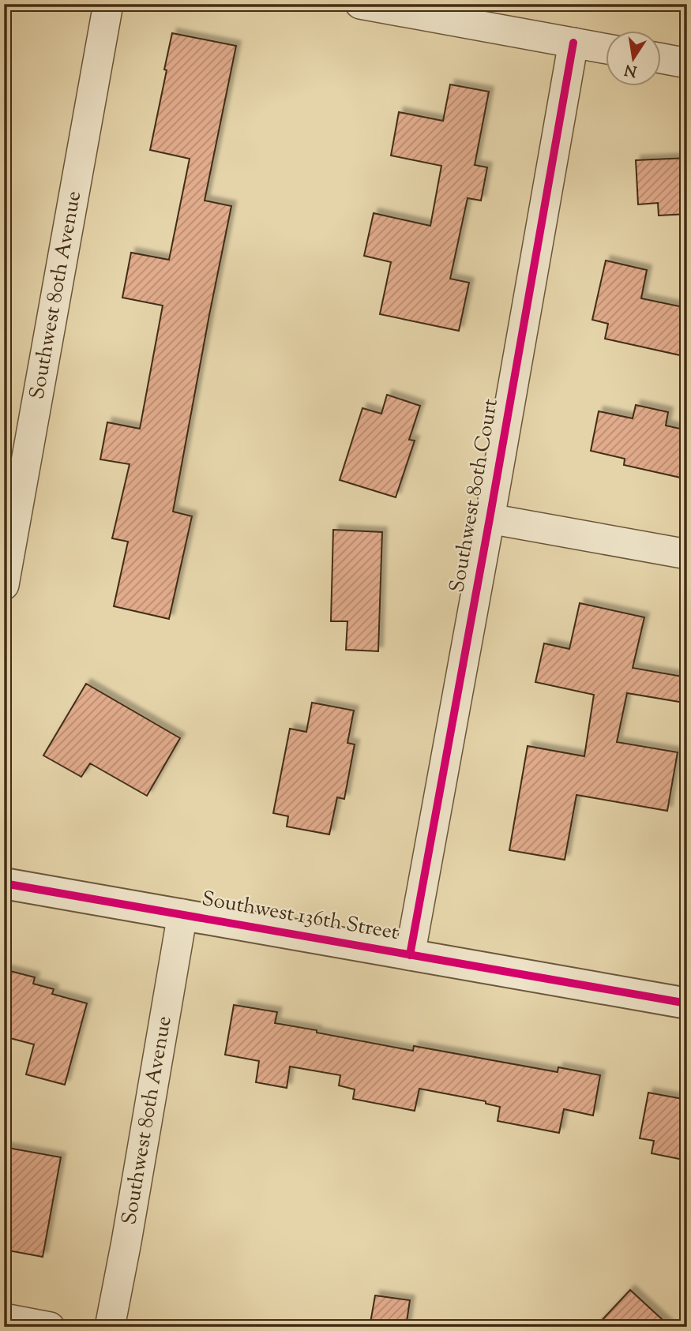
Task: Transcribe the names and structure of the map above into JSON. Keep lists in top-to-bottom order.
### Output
{
  "streets": {
    "street": ["Southwest 80th Avenue", "Southwest 80th Court", "Southwest 136th Street"]
  },
  "crossings": [
    ["Southwest 80th Avenue", "Southwest 136th Street"],
    ["Southwest 80th Court", "Southwest 136th Street"]
  ],
  "north": "bottom"
}
